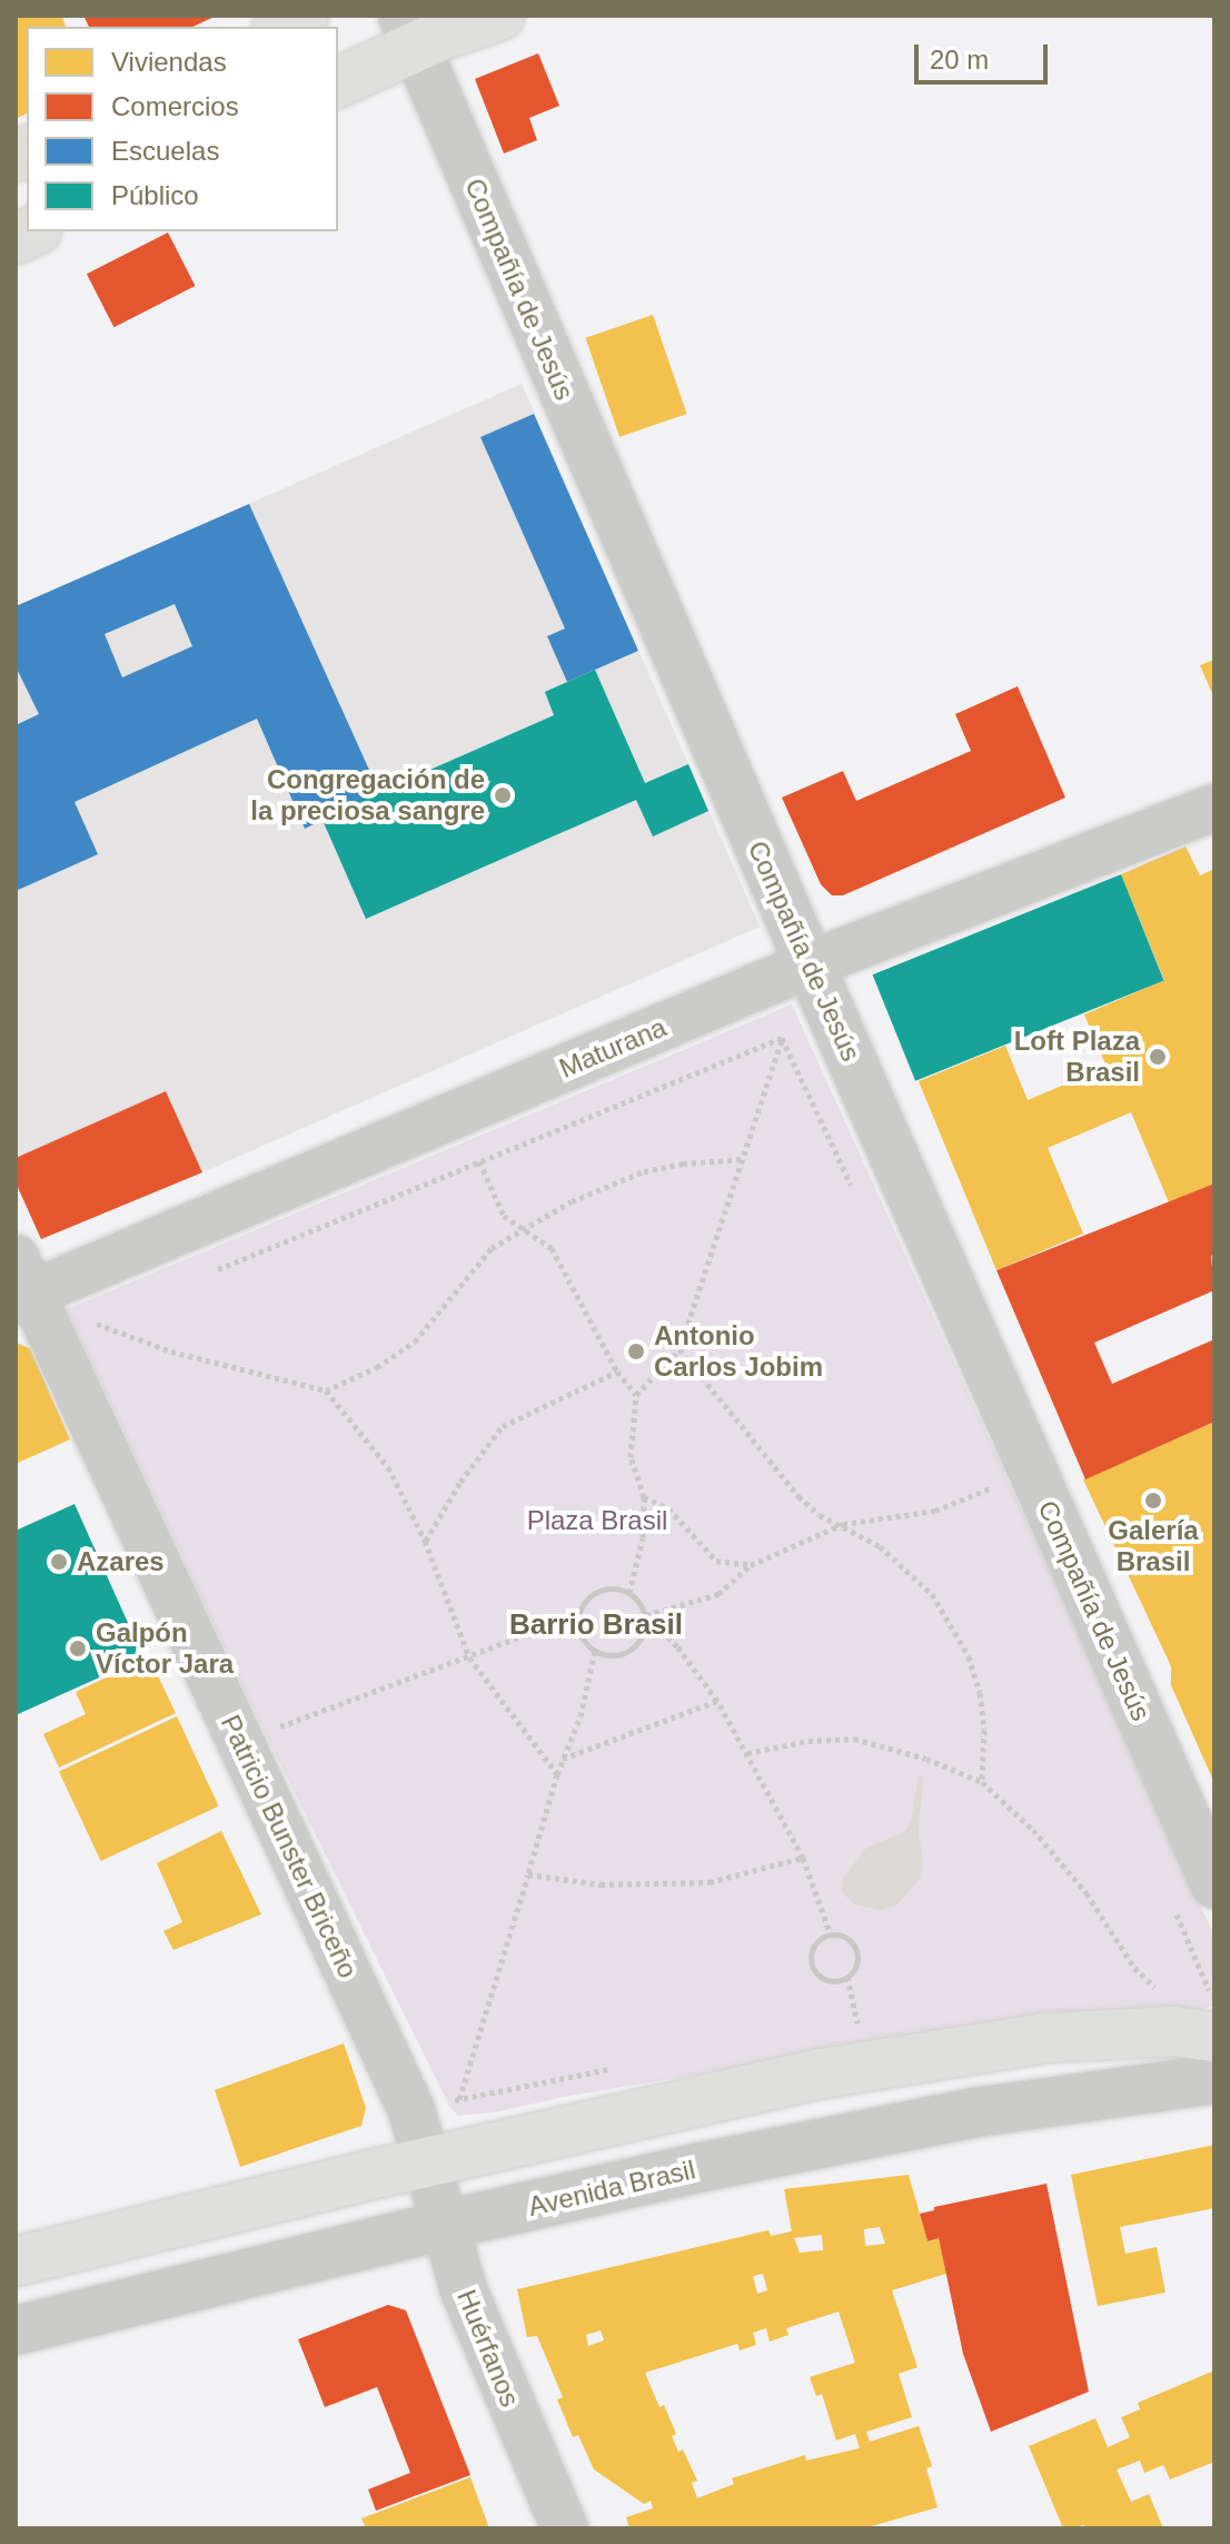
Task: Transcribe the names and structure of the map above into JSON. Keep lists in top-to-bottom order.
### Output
{
  "streets": {
    "street": [
      "Compañía de Jesús",
      "Maturana",
      "Patricio Bunster Briceño",
      "Avenida Brasil",
      "Huérfanos"
    ]
  },
  "crossings": [
    ["Compañía de Jesús", "Maturana"],
    ["Maturana", "Patricio Bunster Briceño"],
    ["Patricio Bunster Briceño", "Huérfanos"],
    ["Avenida Brasil", "Huérfanos"]
  ],
  "districts": ["Barrio Brasil"],
  "parks": ["Plaza Brasil"],
  "places": [
    "Congregación de la preciosa sangre",
    "Loft Plaza Brasil",
    "Antonio Carlos Jobim",
    "Galería Brasil",
    "Azares",
    "Galpón Víctor Jara"
  ],
  "legend": [
    "Viviendas",
    "Comercios",
    "Escuelas",
    "Público"
  ],
  "scale_bar": "20 m"
}
